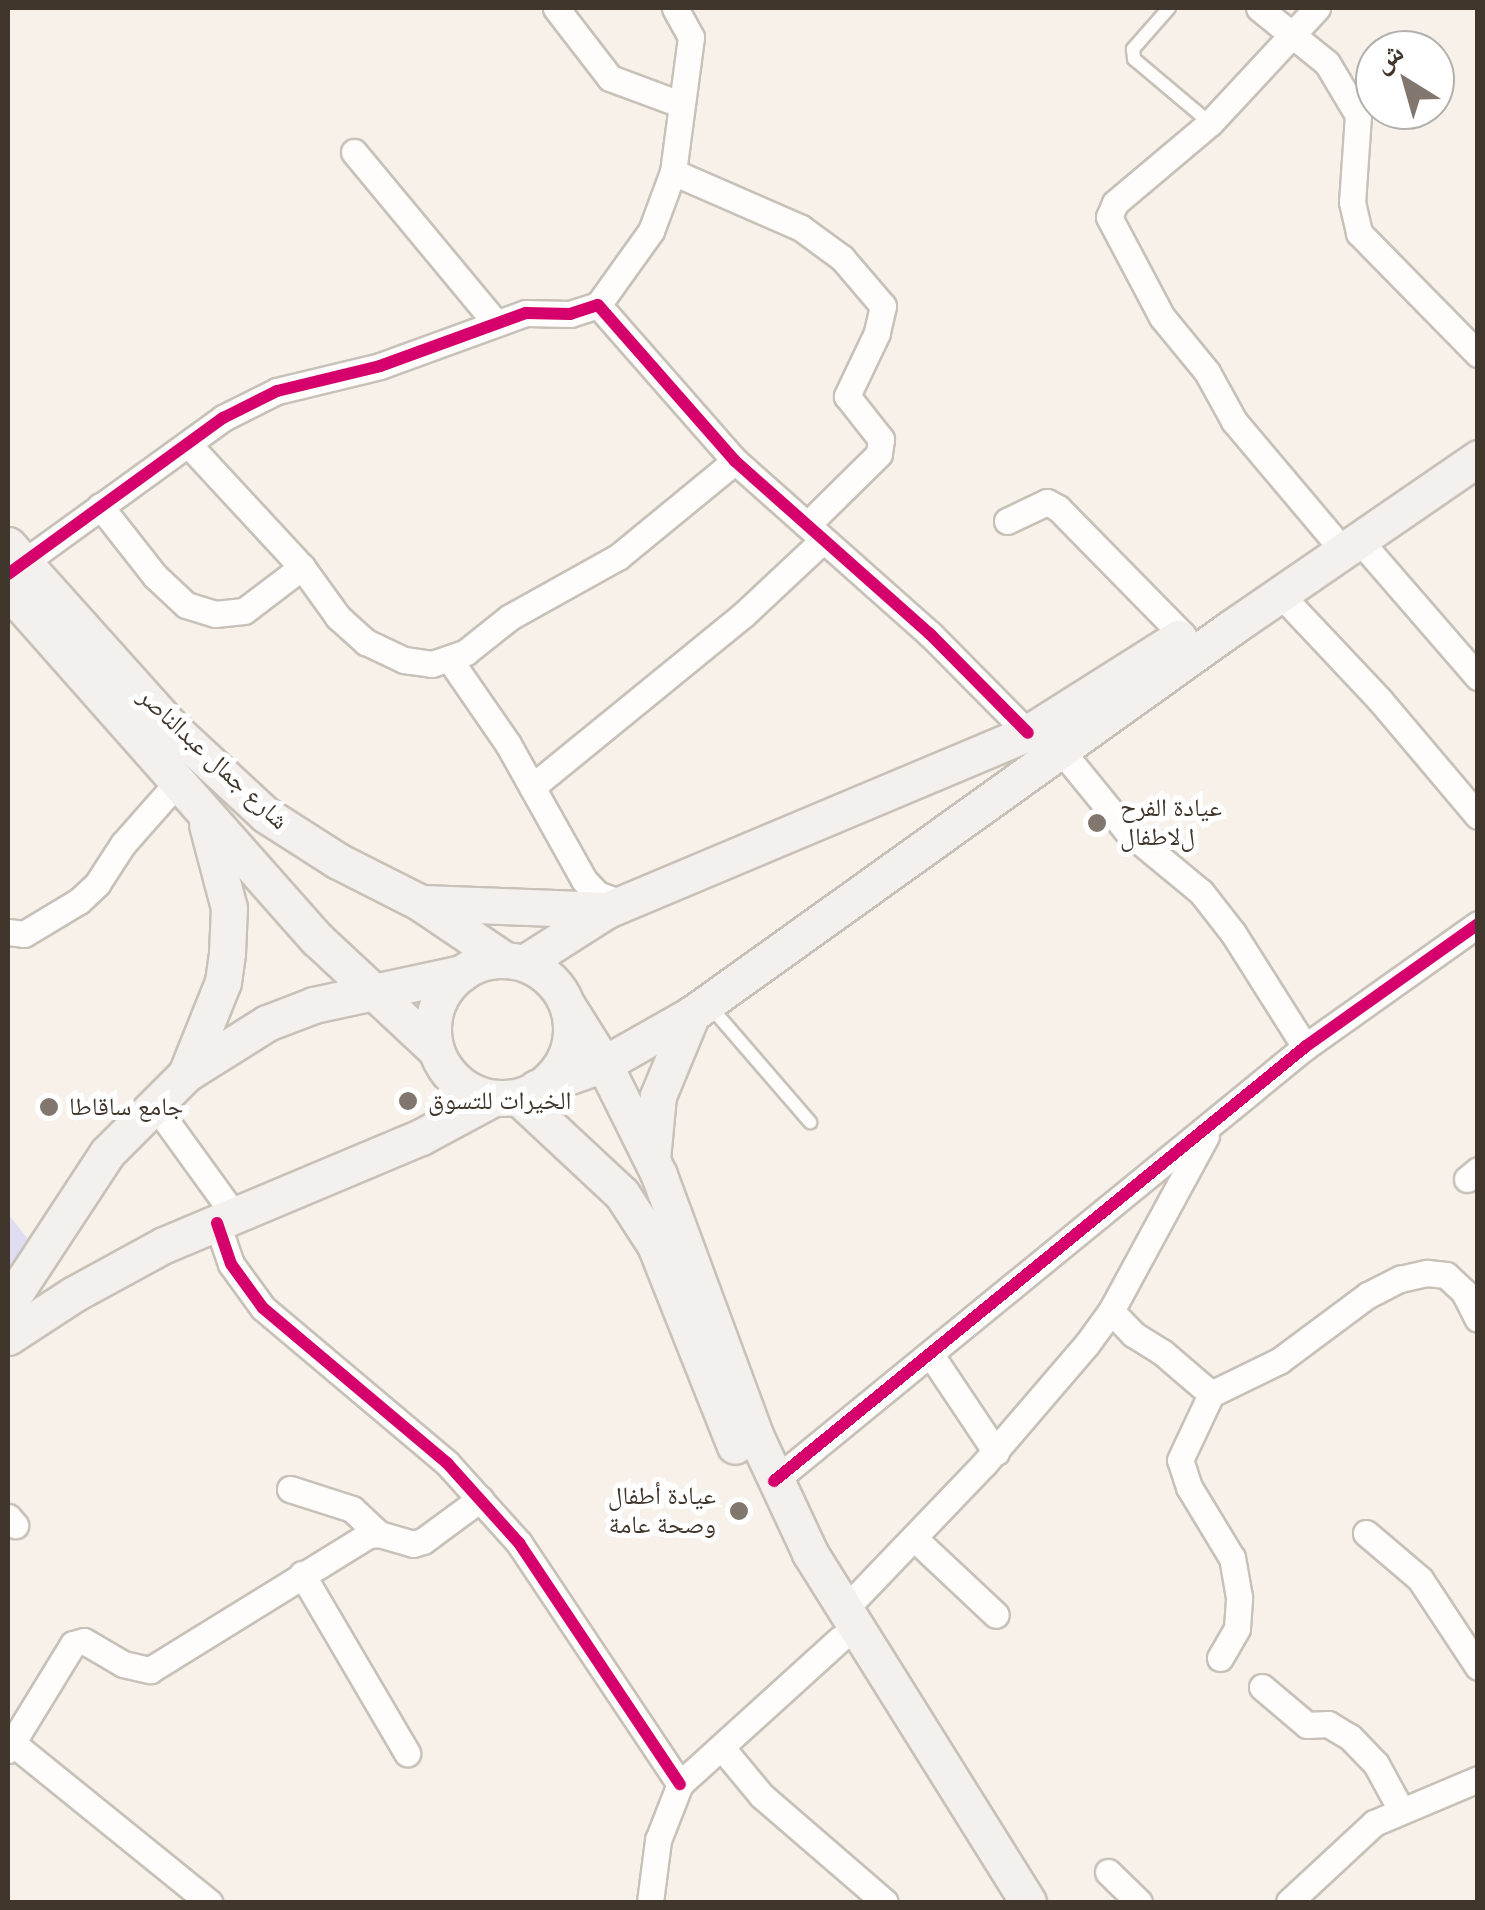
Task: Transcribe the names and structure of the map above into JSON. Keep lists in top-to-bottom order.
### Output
{
  "streets": {
    "main road": ["شارع جمال عبدالناصر"]
  },
  "places": [
    "عيادة الفرح لﻻطفال",
    "الخيرات للتسوق",
    "جامع ساقاطا",
    "عيادة أطفال وصحة عامة"
  ],
  "north": "top left"
}
